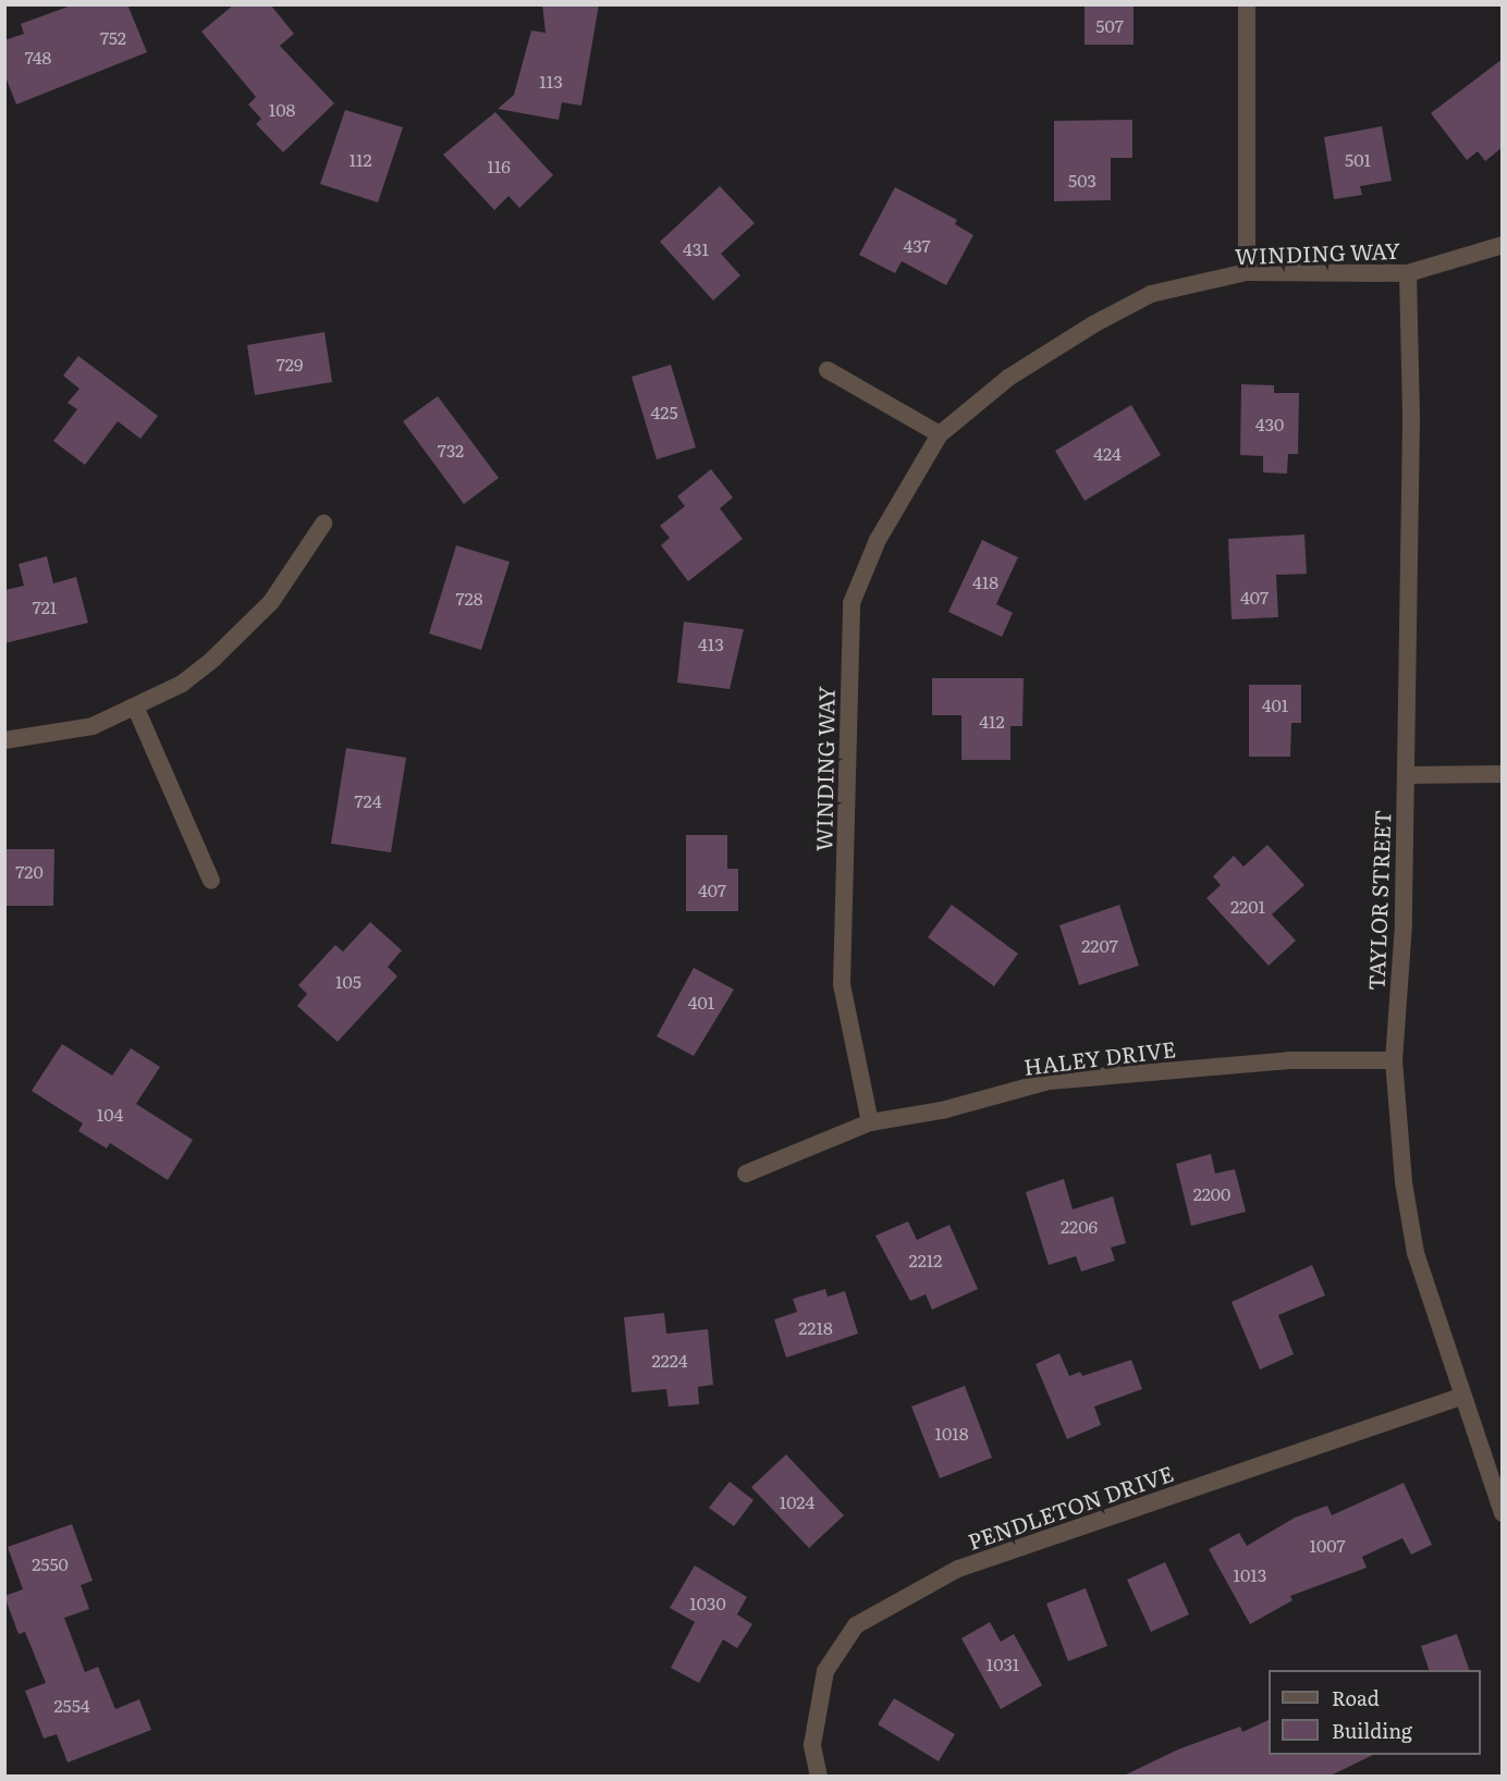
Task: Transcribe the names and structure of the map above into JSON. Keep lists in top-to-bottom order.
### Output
{
  "streets": {
    "street": [
      "WINDING WAY",
      "TAYLOR STREET",
      "HALEY DRIVE",
      "PENDLETON DRIVE"
    ]
  },
  "crossings": [
    ["WINDING WAY", "TAYLOR STREET"],
    ["WINDING WAY", "HALEY DRIVE"],
    ["TAYLOR STREET", "HALEY DRIVE"],
    ["TAYLOR STREET", "PENDLETON DRIVE"]
  ],
  "house_numbers": [
    "507",
    "752",
    "748",
    "113",
    "108",
    "112",
    "501",
    "116",
    "503",
    "437",
    "431",
    "729",
    "425",
    "430",
    "732",
    "424",
    "418",
    "407",
    "728",
    "721",
    "413",
    "401",
    "412",
    "724",
    "720",
    "407",
    "2201",
    "2207",
    "105",
    "401",
    "104",
    "2200",
    "2206",
    "2212",
    "2218",
    "2224",
    "1018",
    "1024",
    "1007",
    "2550",
    "1013",
    "1030",
    "1031",
    "2554"
  ],
  "legend": ["Road", "Building"]
}
